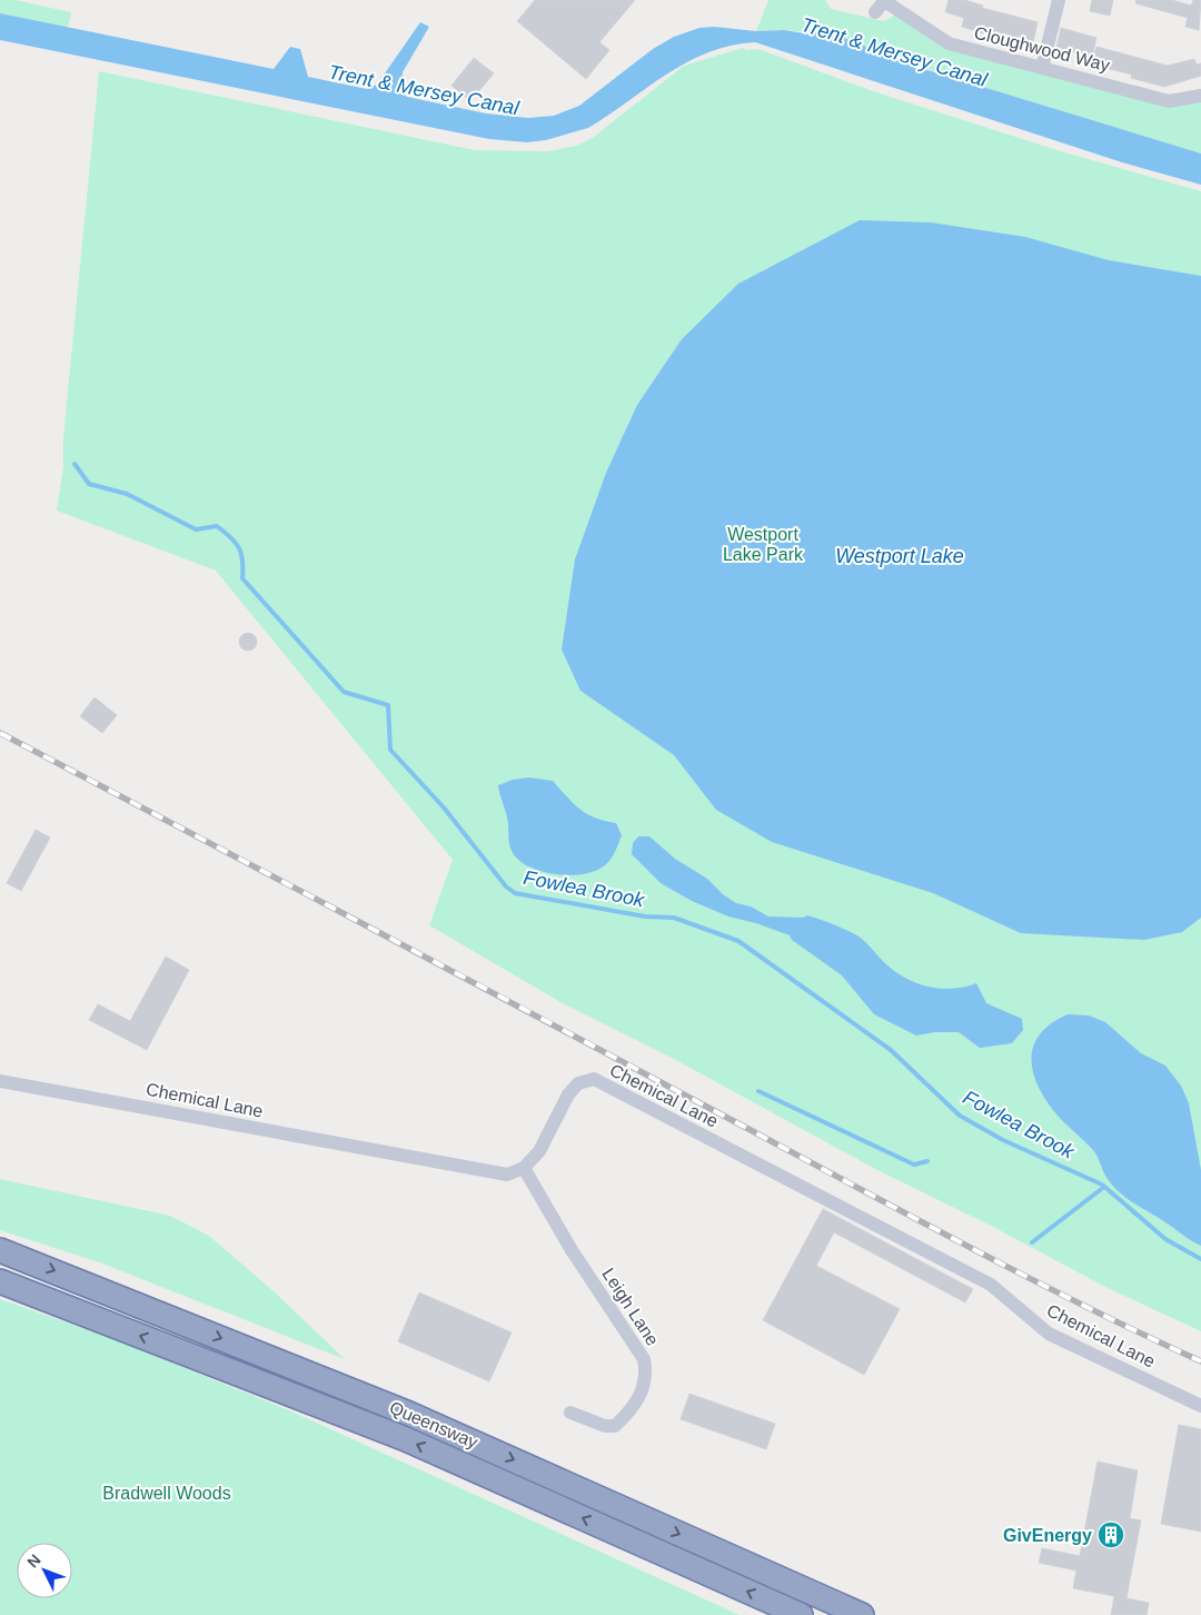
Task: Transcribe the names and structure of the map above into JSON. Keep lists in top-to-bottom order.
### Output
{
  "streets": {
    "highway": ["Queensway"],
    "street": ["Cloughwood Way", "Chemical Lane", "Leigh Lane"]
  },
  "crossings": [
    ["Chemical Lane", "Leigh Lane"]
  ],
  "water": ["Trent & Mersey Canal", "Westport Lake", "Fowlea Brook"],
  "parks": ["Westport Lake Park", "Bradwell Woods"],
  "places": {
    "building": ["GivEnergy"]
  },
  "north": "top left"
}
